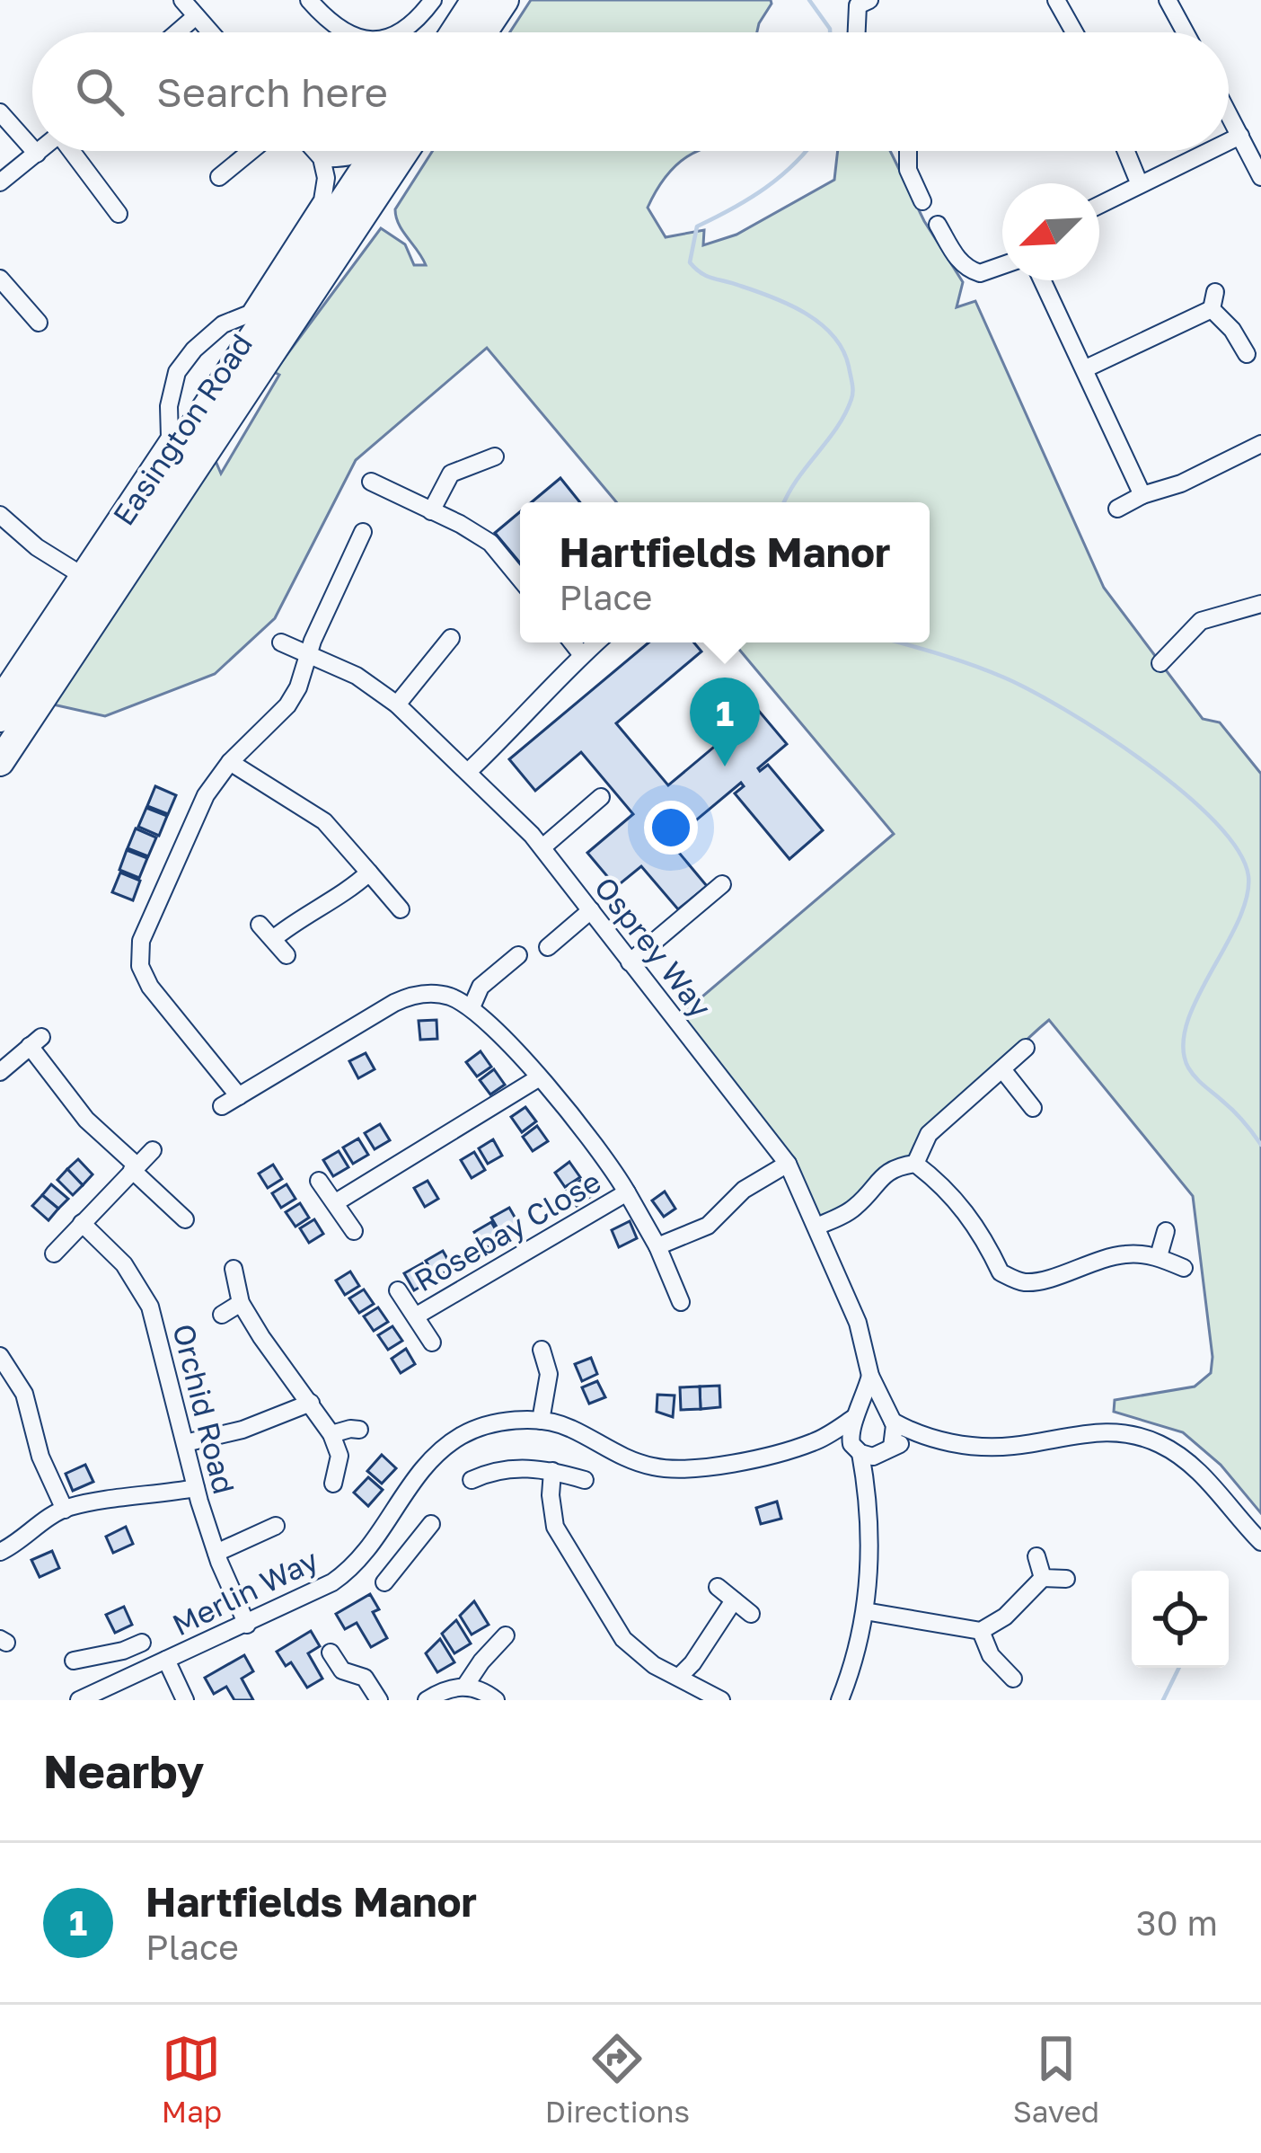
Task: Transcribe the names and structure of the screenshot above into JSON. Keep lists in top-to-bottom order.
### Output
{
  "streets": {
    "highway": ["Easington Road"],
    "street": [
      "Osprey Way",
      "Rosebay Close",
      "Orchid Road",
      "Merlin Way"
    ]
  },
  "crossings": [
    ["Osprey Way", "Merlin Way"],
    ["Orchid Road", "Merlin Way"]
  ],
  "north": "bottom left",
  "page": {
    "search": "Search here",
    "popup": ["Hartfields Manor", "Place"],
    "pins": "1",
    "heading": "Nearby",
    "list": [
      {
        "mark": "1",
        "name": "Hartfields Manor",
        "note": "Place",
        "value": "30 m"
      }
    ],
    "nav": ["Map", "Directions", "Saved"]
  }
}
